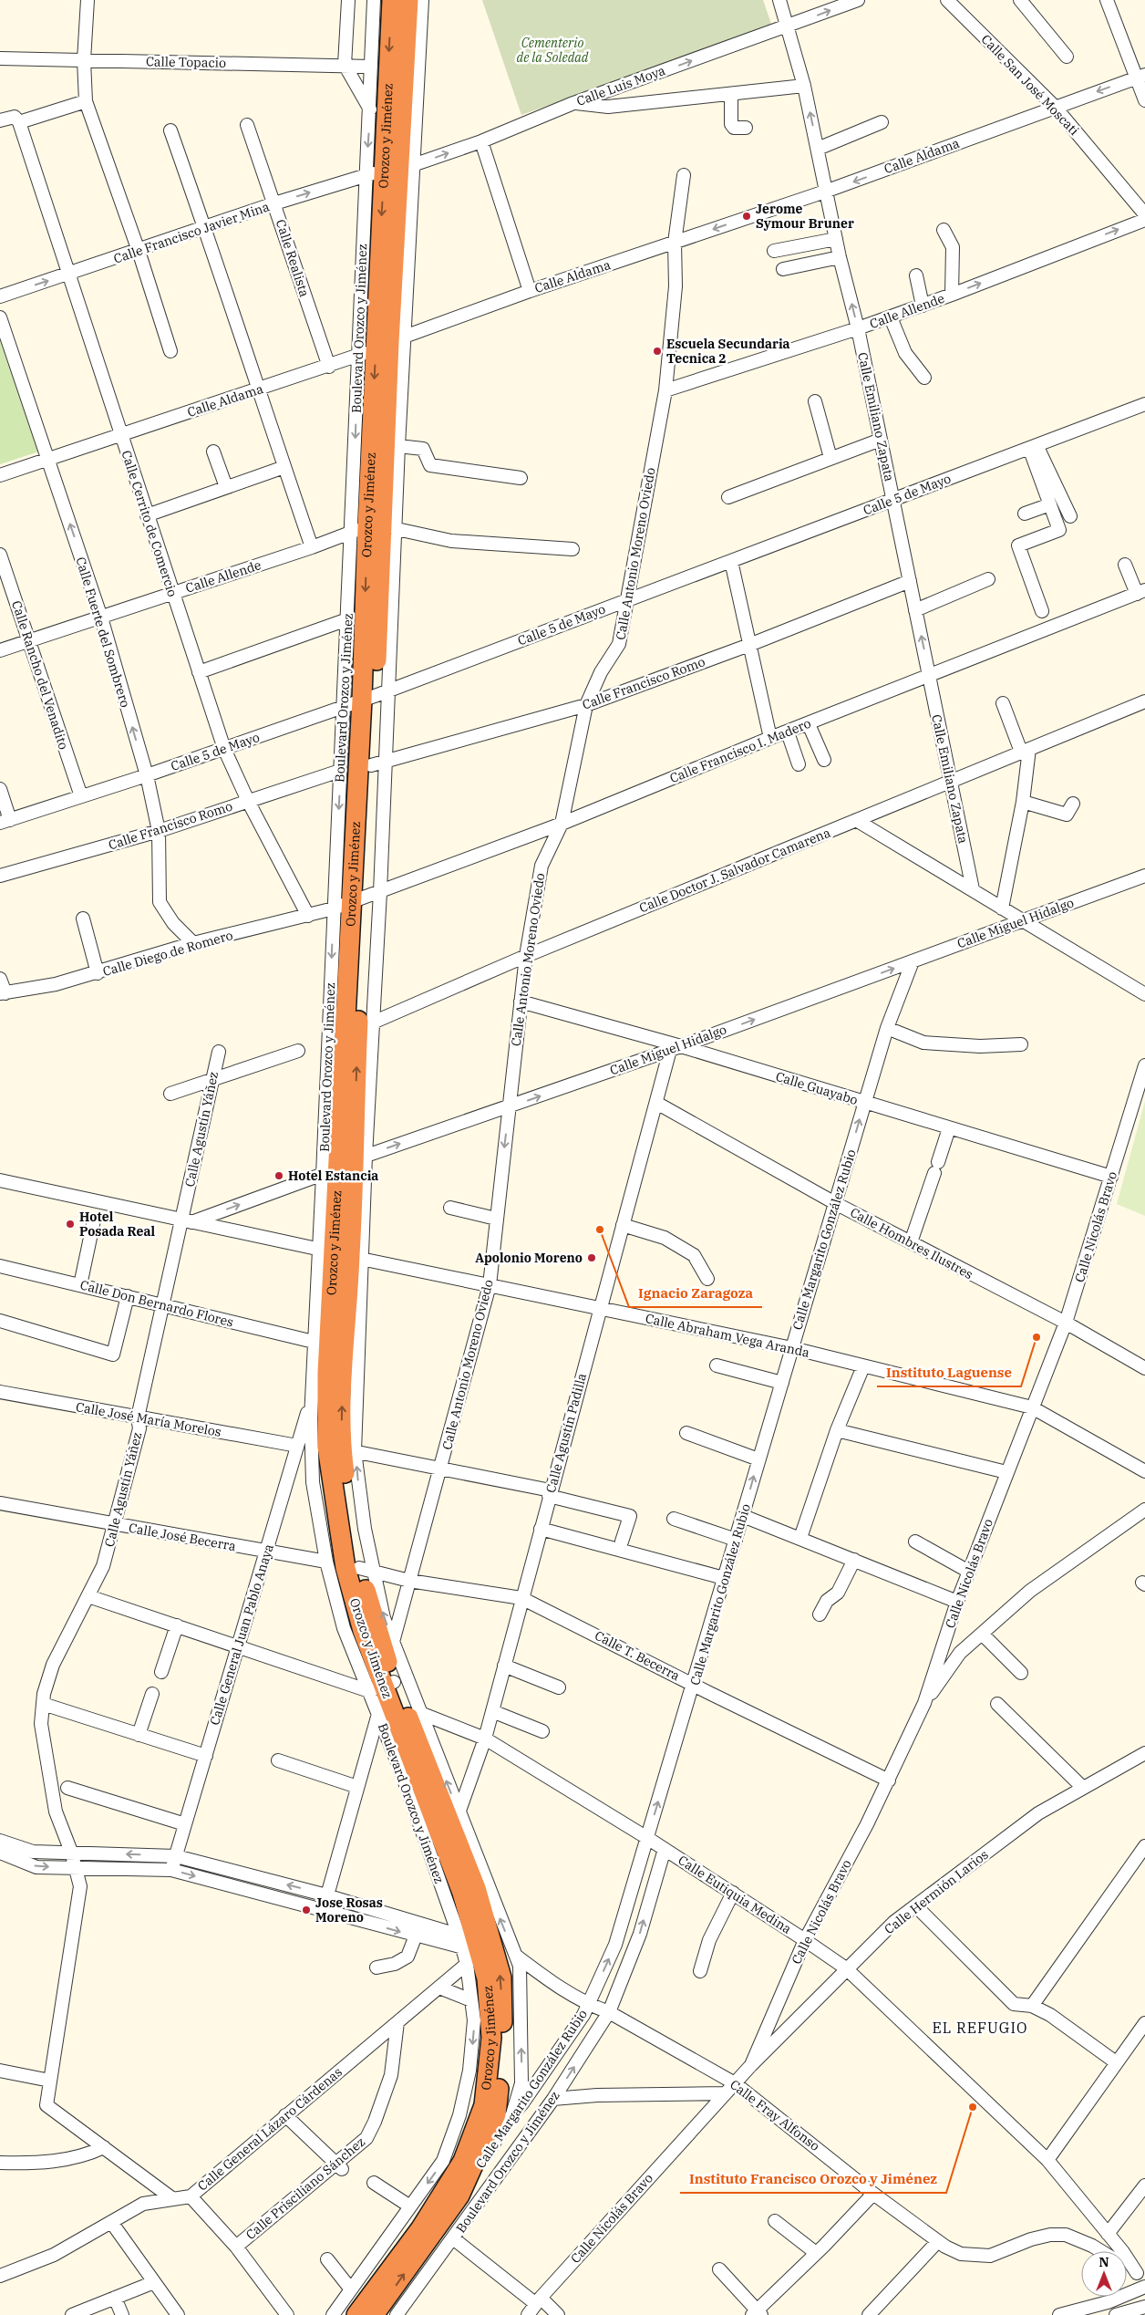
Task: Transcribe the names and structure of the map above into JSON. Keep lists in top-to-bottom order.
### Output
{
  "streets": {
    "highway": ["Orozco y Jiménez"],
    "street": [
      "Calle Topacio",
      "Calle San José Moscati",
      "Calle Luis Moya",
      "Calle Aldama",
      "Calle Francisco Javier Mina",
      "Calle Realista",
      "Calle Allende",
      "Boulevard Orozco y Jiménez",
      "Calle Emiliano Zapata",
      "Calle 5 de Mayo",
      "Calle Cerrito de Comercio",
      "Calle Antonio Moreno Oviedo",
      "Calle Fuerte del Sombrero",
      "Calle Rancho del Venadito",
      "Calle Francisco Romo",
      "Calle Francisco I. Madero",
      "Calle Doctor J. Salvador Camarena",
      "Calle Miguel Hidalgo",
      "Calle Diego de Romero",
      "Calle Guayabo",
      "Calle Agustín Yáñez",
      "Calle Nicolás Bravo",
      "Calle Margarito González Rubio",
      "Calle Hombres Ilustres",
      "Calle Don Bernardo Flores",
      "Calle Abraham Vega Aranda",
      "Calle José María Morelos",
      "Calle Agustín Padilla",
      "Calle José Becerra",
      "Calle General Juan Pablo Anaya",
      "Calle T. Becerra",
      "Calle Hermión Larios",
      "Calle Eutiquia Medina",
      "Calle Fray Alfonso",
      "Calle General Lázaro Cárdenas",
      "Calle Prisciliano Sánchez"
    ]
  },
  "crossings": [
    ["Calle Topacio", "Boulevard Orozco y Jiménez"],
    ["Calle San José Moscati", "Calle Aldama"],
    ["Calle San José Moscati", "Calle Allende"],
    ["Calle Luis Moya", "Orozco y Jiménez"],
    ["Calle Luis Moya", "Calle Francisco Javier Mina"],
    ["Calle Luis Moya", "Boulevard Orozco y Jiménez"],
    ["Calle Luis Moya", "Calle Emiliano Zapata"],
    ["Orozco y Jiménez", "Calle Aldama"],
    ["Orozco y Jiménez", "Calle Francisco Javier Mina"],
    ["Orozco y Jiménez", "Calle Allende"],
    ["Orozco y Jiménez", "Boulevard Orozco y Jiménez"],
    ["Orozco y Jiménez", "Calle 5 de Mayo"],
    ["Orozco y Jiménez", "Calle Antonio Moreno Oviedo"],
    ["Orozco y Jiménez", "Calle Francisco Romo"],
    ["Orozco y Jiménez", "Calle Francisco I. Madero"],
    ["Orozco y Jiménez", "Calle Doctor J. Salvador Camarena"],
    ["Orozco y Jiménez", "Calle Miguel Hidalgo"],
    ["Orozco y Jiménez", "Calle Diego de Romero"],
    ["Orozco y Jiménez", "Calle Margarito González Rubio"],
    ["Orozco y Jiménez", "Calle Abraham Vega Aranda"],
    ["Orozco y Jiménez", "Calle Agustín Padilla"],
    ["Orozco y Jiménez", "Calle T. Becerra"],
    ["Orozco y Jiménez", "Calle Eutiquia Medina"],
    ["Orozco y Jiménez", "Calle Fray Alfonso"],
    ["Orozco y Jiménez", "Calle General Lázaro Cárdenas"],
    ["Calle Aldama", "Calle Realista"],
    ["Calle Aldama", "Boulevard Orozco y Jiménez"],
    ["Calle Aldama", "Calle Emiliano Zapata"],
    ["Calle Aldama", "Calle Cerrito de Comercio"],
    ["Calle Aldama", "Calle Antonio Moreno Oviedo"],
    ["Calle Aldama", "Calle Fuerte del Sombrero"],
    ["Calle Francisco Javier Mina", "Calle Realista"],
    ["Calle Francisco Javier Mina", "Boulevard Orozco y Jiménez"],
    ["Calle Francisco Javier Mina", "Calle Cerrito de Comercio"],
    ["Calle Allende", "Boulevard Orozco y Jiménez"],
    ["Calle Allende", "Calle Emiliano Zapata"],
    ["Calle Allende", "Calle Cerrito de Comercio"],
    ["Calle Allende", "Calle Antonio Moreno Oviedo"],
    ["Calle Allende", "Calle Fuerte del Sombrero"],
    ["Calle Allende", "Calle Rancho del Venadito"],
    ["Boulevard Orozco y Jiménez", "Calle 5 de Mayo"],
    ["Boulevard Orozco y Jiménez", "Calle Francisco Romo"],
    ["Boulevard Orozco y Jiménez", "Calle Francisco I. Madero"],
    ["Boulevard Orozco y Jiménez", "Calle Doctor J. Salvador Camarena"],
    ["Boulevard Orozco y Jiménez", "Calle Miguel Hidalgo"],
    ["Boulevard Orozco y Jiménez", "Calle Diego de Romero"],
    ["Boulevard Orozco y Jiménez", "Calle Don Bernardo Flores"],
    ["Boulevard Orozco y Jiménez", "Calle Abraham Vega Aranda"],
    ["Boulevard Orozco y Jiménez", "Calle José Becerra"],
    ["Boulevard Orozco y Jiménez", "Calle General Juan Pablo Anaya"],
    ["Boulevard Orozco y Jiménez", "Calle Eutiquia Medina"],
    ["Boulevard Orozco y Jiménez", "Calle Fray Alfonso"],
    ["Boulevard Orozco y Jiménez", "Calle General Lázaro Cárdenas"],
    ["Calle Emiliano Zapata", "Calle 5 de Mayo"],
    ["Calle Emiliano Zapata", "Calle Francisco Romo"],
    ["Calle Emiliano Zapata", "Calle Francisco I. Madero"],
    ["Calle Emiliano Zapata", "Calle Doctor J. Salvador Camarena"],
    ["Calle 5 de Mayo", "Calle Cerrito de Comercio"],
    ["Calle 5 de Mayo", "Calle Antonio Moreno Oviedo"],
    ["Calle 5 de Mayo", "Calle Fuerte del Sombrero"],
    ["Calle 5 de Mayo", "Calle Rancho del Venadito"],
    ["Calle Cerrito de Comercio", "Calle Francisco Romo"],
    ["Calle Cerrito de Comercio", "Calle Diego de Romero"],
    ["Calle Antonio Moreno Oviedo", "Calle Francisco Romo"],
    ["Calle Antonio Moreno Oviedo", "Calle Francisco I. Madero"],
    ["Calle Antonio Moreno Oviedo", "Calle Doctor J. Salvador Camarena"],
    ["Calle Antonio Moreno Oviedo", "Calle Miguel Hidalgo"],
    ["Calle Antonio Moreno Oviedo", "Calle Guayabo"],
    ["Calle Antonio Moreno Oviedo", "Calle Abraham Vega Aranda"],
    ["Calle Antonio Moreno Oviedo", "Calle T. Becerra"],
    ["Calle Fuerte del Sombrero", "Calle Francisco Romo"],
    ["Calle Fuerte del Sombrero", "Calle Diego de Romero"],
    ["Calle Francisco I. Madero", "Calle Diego de Romero"],
    ["Calle Miguel Hidalgo", "Calle Guayabo"],
    ["Calle Miguel Hidalgo", "Calle Agustín Yáñez"],
    ["Calle Miguel Hidalgo", "Calle Margarito González Rubio"],
    ["Calle Miguel Hidalgo", "Calle Abraham Vega Aranda"],
    ["Calle Miguel Hidalgo", "Calle Agustín Padilla"],
    ["Calle Guayabo", "Calle Nicolás Bravo"],
    ["Calle Guayabo", "Calle Margarito González Rubio"],
    ["Calle Guayabo", "Calle Agustín Padilla"],
    ["Calle Agustín Yáñez", "Calle Don Bernardo Flores"],
    ["Calle Agustín Yáñez", "Calle Abraham Vega Aranda"],
    ["Calle Agustín Yáñez", "Calle José María Morelos"],
    ["Calle Agustín Yáñez", "Calle José Becerra"],
    ["Calle Nicolás Bravo", "Calle Hombres Ilustres"],
    ["Calle Nicolás Bravo", "Calle Abraham Vega Aranda"],
    ["Calle Nicolás Bravo", "Calle T. Becerra"],
    ["Calle Nicolás Bravo", "Calle Hermión Larios"],
    ["Calle Nicolás Bravo", "Calle Eutiquia Medina"],
    ["Calle Nicolás Bravo", "Calle Fray Alfonso"],
    ["Calle Margarito González Rubio", "Calle Hombres Ilustres"],
    ["Calle Margarito González Rubio", "Calle Abraham Vega Aranda"],
    ["Calle Margarito González Rubio", "Calle T. Becerra"],
    ["Calle Margarito González Rubio", "Calle Eutiquia Medina"],
    ["Calle Margarito González Rubio", "Calle Fray Alfonso"],
    ["Calle Hombres Ilustres", "Calle Agustín Padilla"],
    ["Calle Abraham Vega Aranda", "Calle Agustín Padilla"],
    ["Calle José María Morelos", "Calle General Juan Pablo Anaya"],
    ["Calle Agustín Padilla", "Calle T. Becerra"],
    ["Calle Agustín Padilla", "Calle Eutiquia Medina"],
    ["Calle José Becerra", "Calle General Juan Pablo Anaya"],
    ["Calle Hermión Larios", "Calle Eutiquia Medina"],
    ["Calle Hermión Larios", "Calle Fray Alfonso"],
    ["Calle Eutiquia Medina", "Calle Fray Alfonso"],
    ["Calle Fray Alfonso", "Calle General Lázaro Cárdenas"],
    ["Calle General Lázaro Cárdenas", "Calle Prisciliano Sánchez"]
  ],
  "one_way": ["Calle Francisco Javier Mina", "Calle Fuerte del Sombrero", "Calle Miguel Hidalgo"],
  "districts": ["EL REFUGIO"],
  "parks": ["Cementerio de la Soledad"],
  "places": [
    "Jerome Symour Bruner",
    "Escuela Secundaria Tecnica 2",
    "Hotel Estancia",
    "Hotel Posada Real",
    "Ignacio Zaragoza",
    "Apolonio Moreno",
    "Instituto Laguense",
    "Jose Rosas Moreno",
    "Instituto Francisco Orozco y Jiménez"
  ],
  "north": "top"
}
